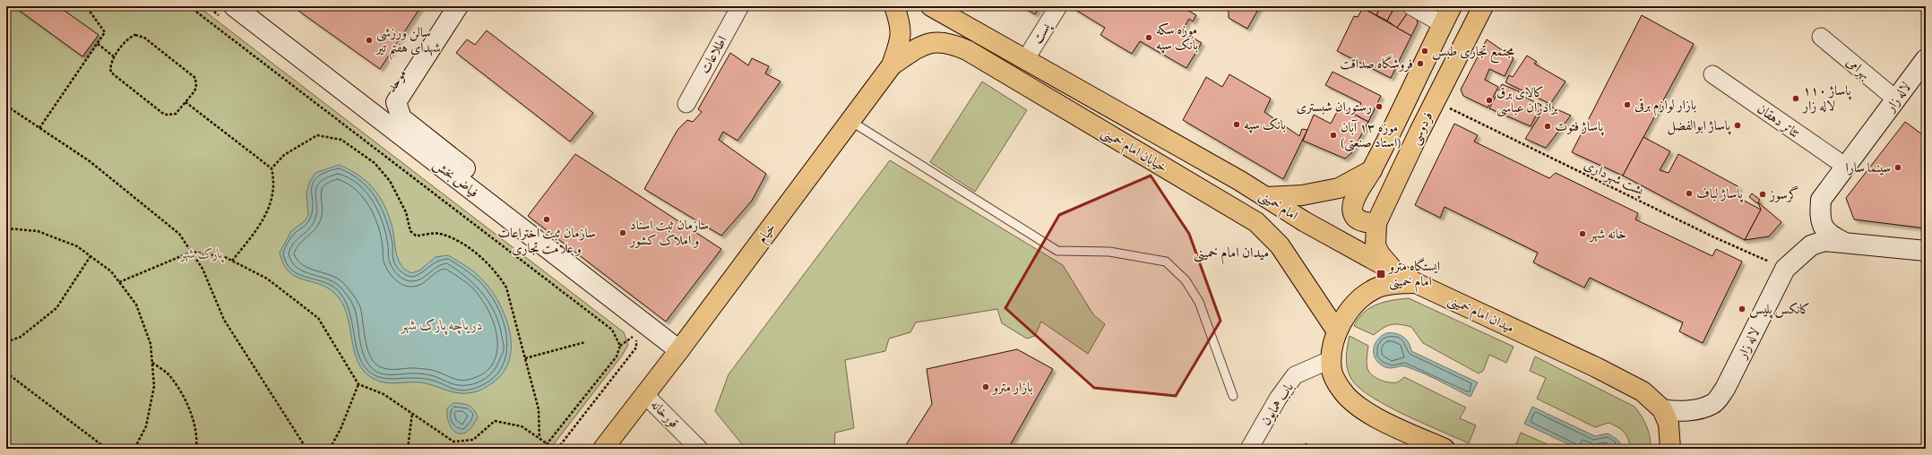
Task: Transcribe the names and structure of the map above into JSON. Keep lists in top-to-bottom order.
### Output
{
  "streets": {
    "main road": [
      "فردوسی",
      "خیابان امام خمینی",
      "امام خمینی",
      "خیام",
      "میدان امام خمینی"
    ],
    "street": [
      "پست",
      "اطلاعات",
      "بهرامی",
      "موحد",
      "لاله زار",
      "تئاتر دهقان",
      "فیاض بخش",
      "باب همایون",
      "قورخانه"
    ],
    "path": ["پشت شهرداری"]
  },
  "crossings": [
    ["پست", "خیابان امام خمینی"],
    ["بهرامی", "لاله زار"],
    ["موحد", "فیاض بخش"],
    ["لاله زار", "تئاتر دهقان"],
    ["لاله زار", "پشت شهرداری"],
    ["لاله زار", "میدان امام خمینی"],
    ["فردوسی", "پشت شهرداری"],
    ["فردوسی", "امام خمینی"],
    ["خیابان امام خمینی", "امام خمینی"],
    ["خیابان امام خمینی", "خیام"],
    ["خیابان امام خمینی", "میدان امام خمینی"],
    ["فیاض بخش", "خیام"],
    ["امام خمینی", "میدان امام خمینی"],
    ["خیام", "قورخانه"],
    ["میدان امام خمینی", "باب همایون"]
  ],
  "districts": ["میدان امام خمینی"],
  "water": ["دریاچه پارک شهر"],
  "parks": ["پارک شهر"],
  "places": {
    "other": [
      "موزه سکه بانک سپه",
      "سالن ورزشی شهدای هفتم تیر",
      "مجتمع تجاری طبس",
      "فروشگاه صداقت",
      "پاساژ ۱۱۰ لاله زار",
      "کالاى برق برادران عباسى",
      "بازار لوازم برقی",
      "رستوران شبستری",
      "بانک سپه",
      "پاساژ ابوالفضل",
      "پاساژ فتوت",
      "موزه ۱۳ آبان (استاد صنعتی)",
      "سینما سارا",
      "پاساژ لباف",
      "گرسوز",
      "سازمان ثبت اختراعات و علامت تجاری",
      "سازمان ثبت اسناد و املاک کشور",
      "خانه شهر",
      "کانکس پلیس",
      "بازار مترو"
    ],
    "transit": ["ایستگاه مترو امام خمینی"]
  }
}
